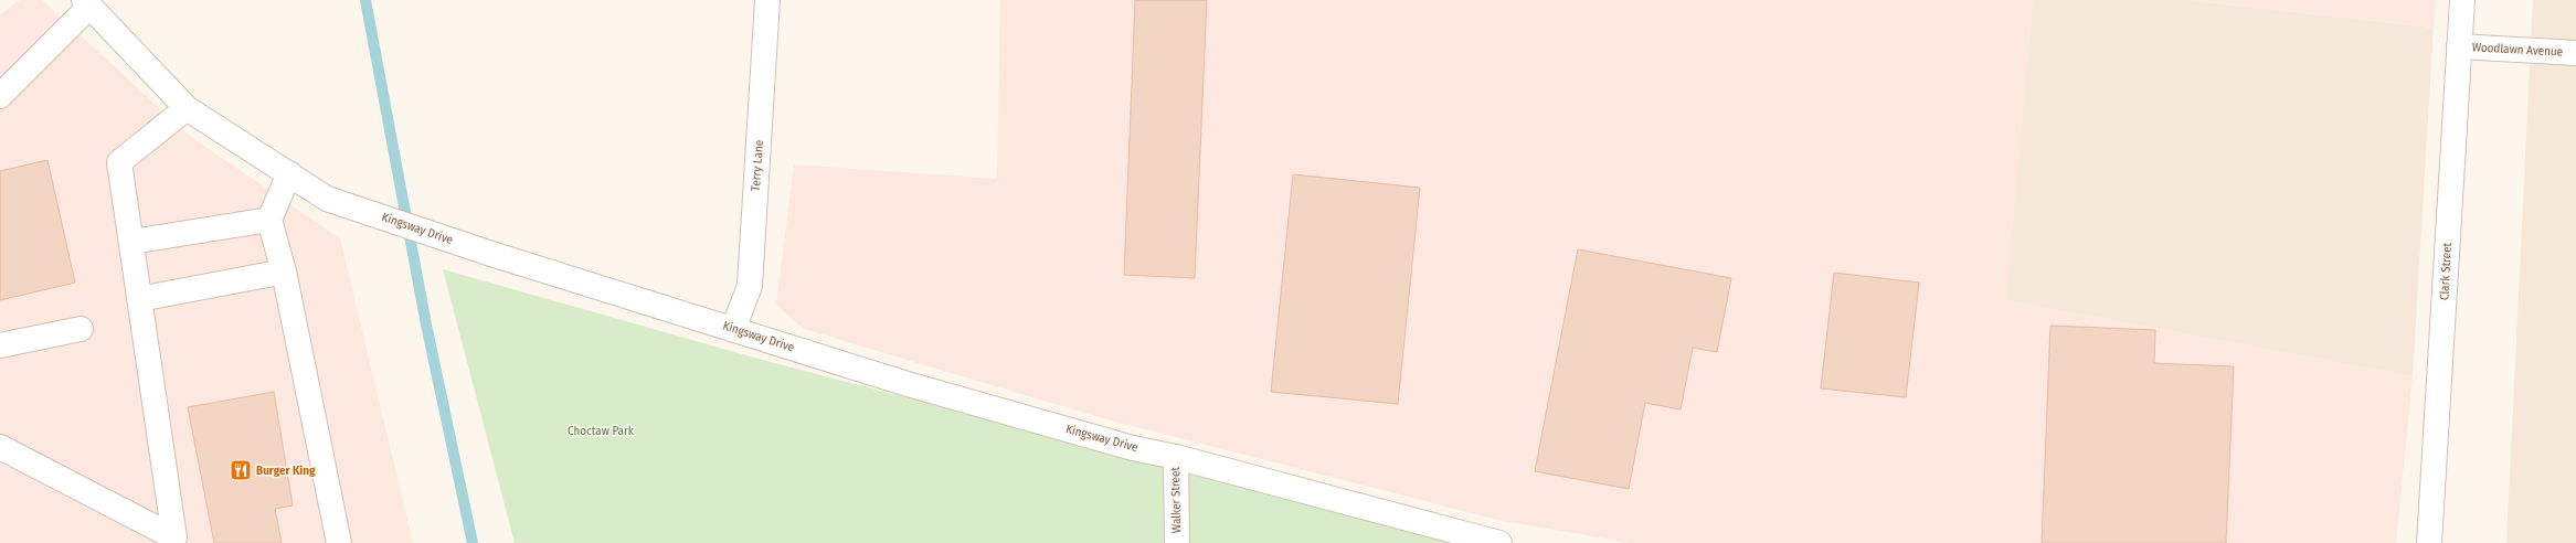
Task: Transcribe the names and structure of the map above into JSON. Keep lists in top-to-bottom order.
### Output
{
  "streets": {
    "street": [
      "Woodlawn Avenue",
      "Terry Lane",
      "Kingsway Drive",
      "Clark Street",
      "Walker Street"
    ]
  },
  "crossings": [
    ["Woodlawn Avenue", "Clark Street"],
    ["Terry Lane", "Kingsway Drive"],
    ["Kingsway Drive", "Walker Street"]
  ],
  "parks": ["Choctaw Park"],
  "places": {
    "restaurant": ["Burger King"]
  }
}
